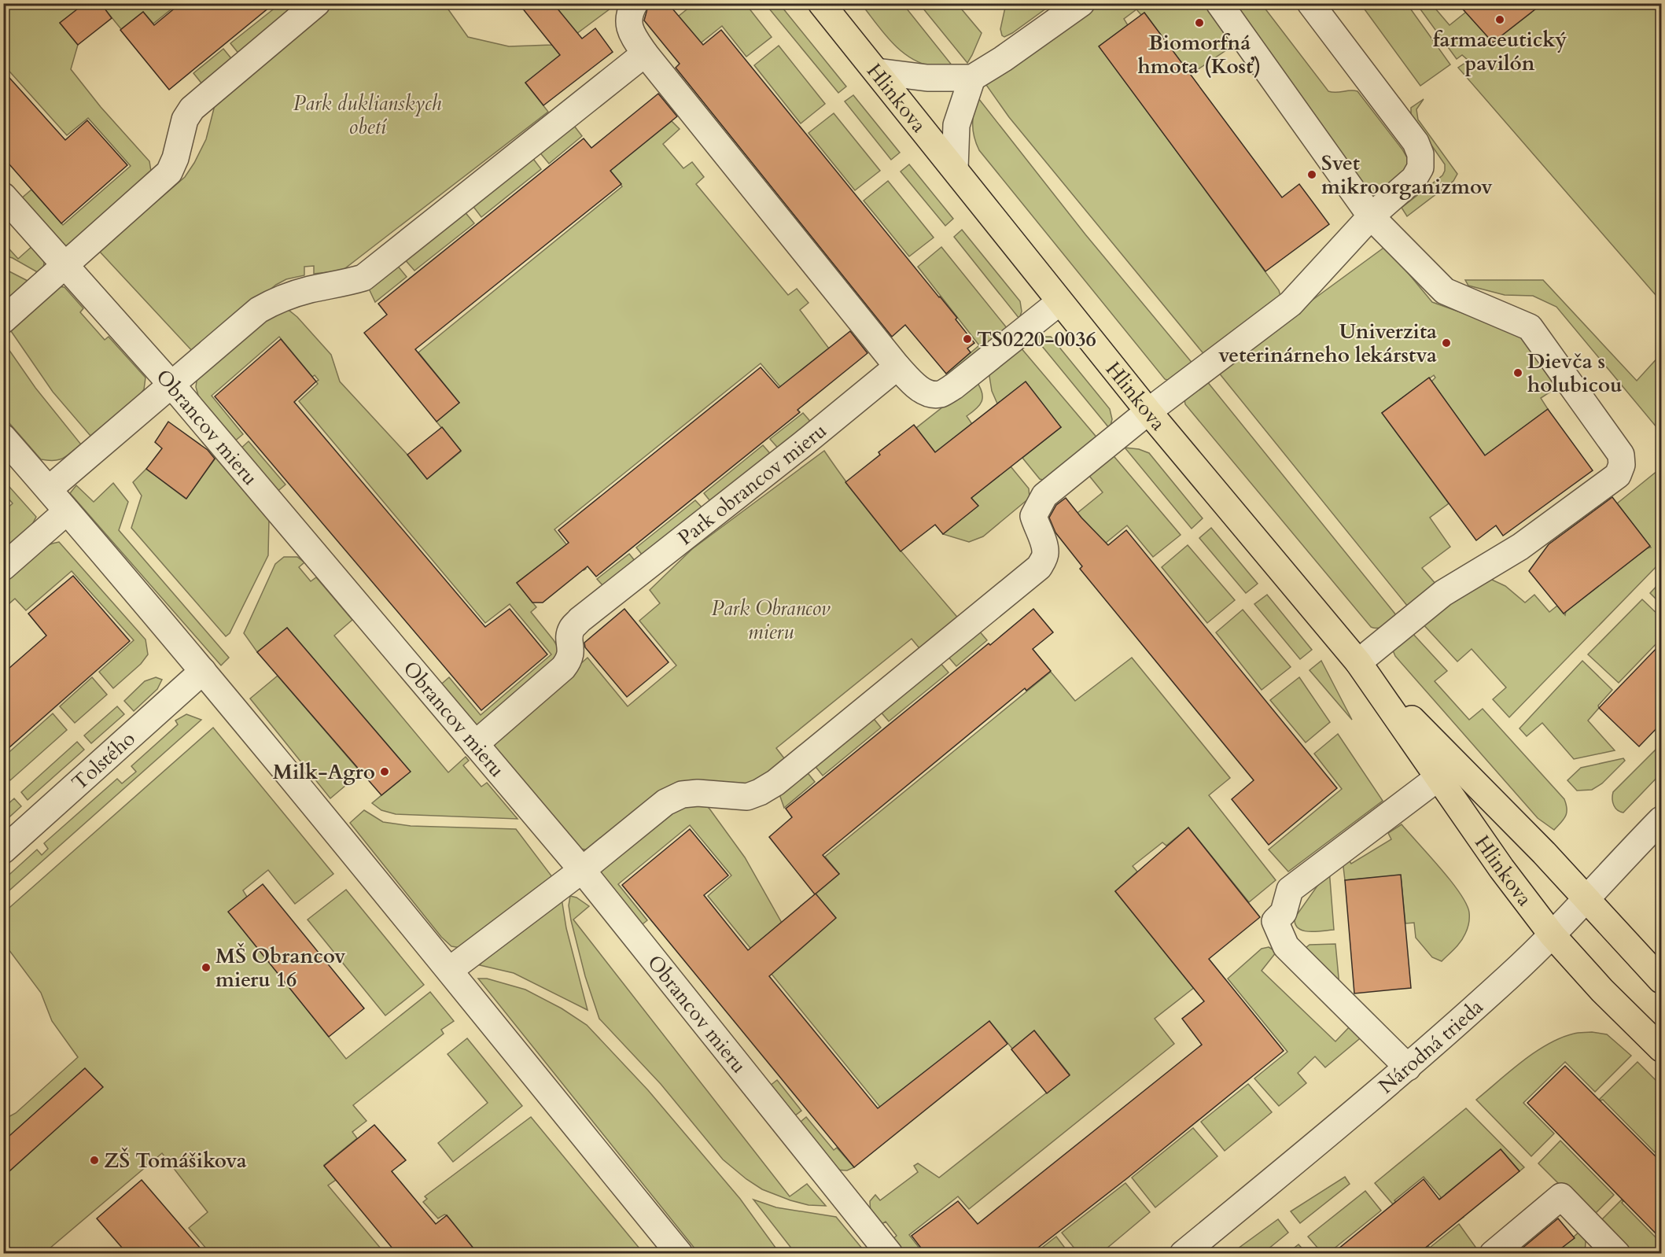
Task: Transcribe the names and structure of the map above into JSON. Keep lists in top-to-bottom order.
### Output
{
  "streets": {
    "main road": ["Hlinkova"],
    "street": [
      "Obrancov mieru",
      "Park obrancov mieru",
      "Tolstého",
      "Národná trieda"
    ]
  },
  "crossings": [
    ["Hlinkova", "Národná trieda"],
    ["Obrancov mieru", "Park obrancov mieru"]
  ],
  "parks": ["Park duklianskych obetí", "Park Obrancov mieru"],
  "places": [
    "farmaceutický pavilón",
    "Biomorfná hmota (Kosť)",
    "Svet mikroorganizmov",
    "TS0220-0036",
    "Univerzita veterinárneho lekárstva",
    "Dievča s holubicou",
    "Milk-Agro",
    "MŠ Obrancov mieru 16",
    "ZŠ Tomášikova"
  ]
}
